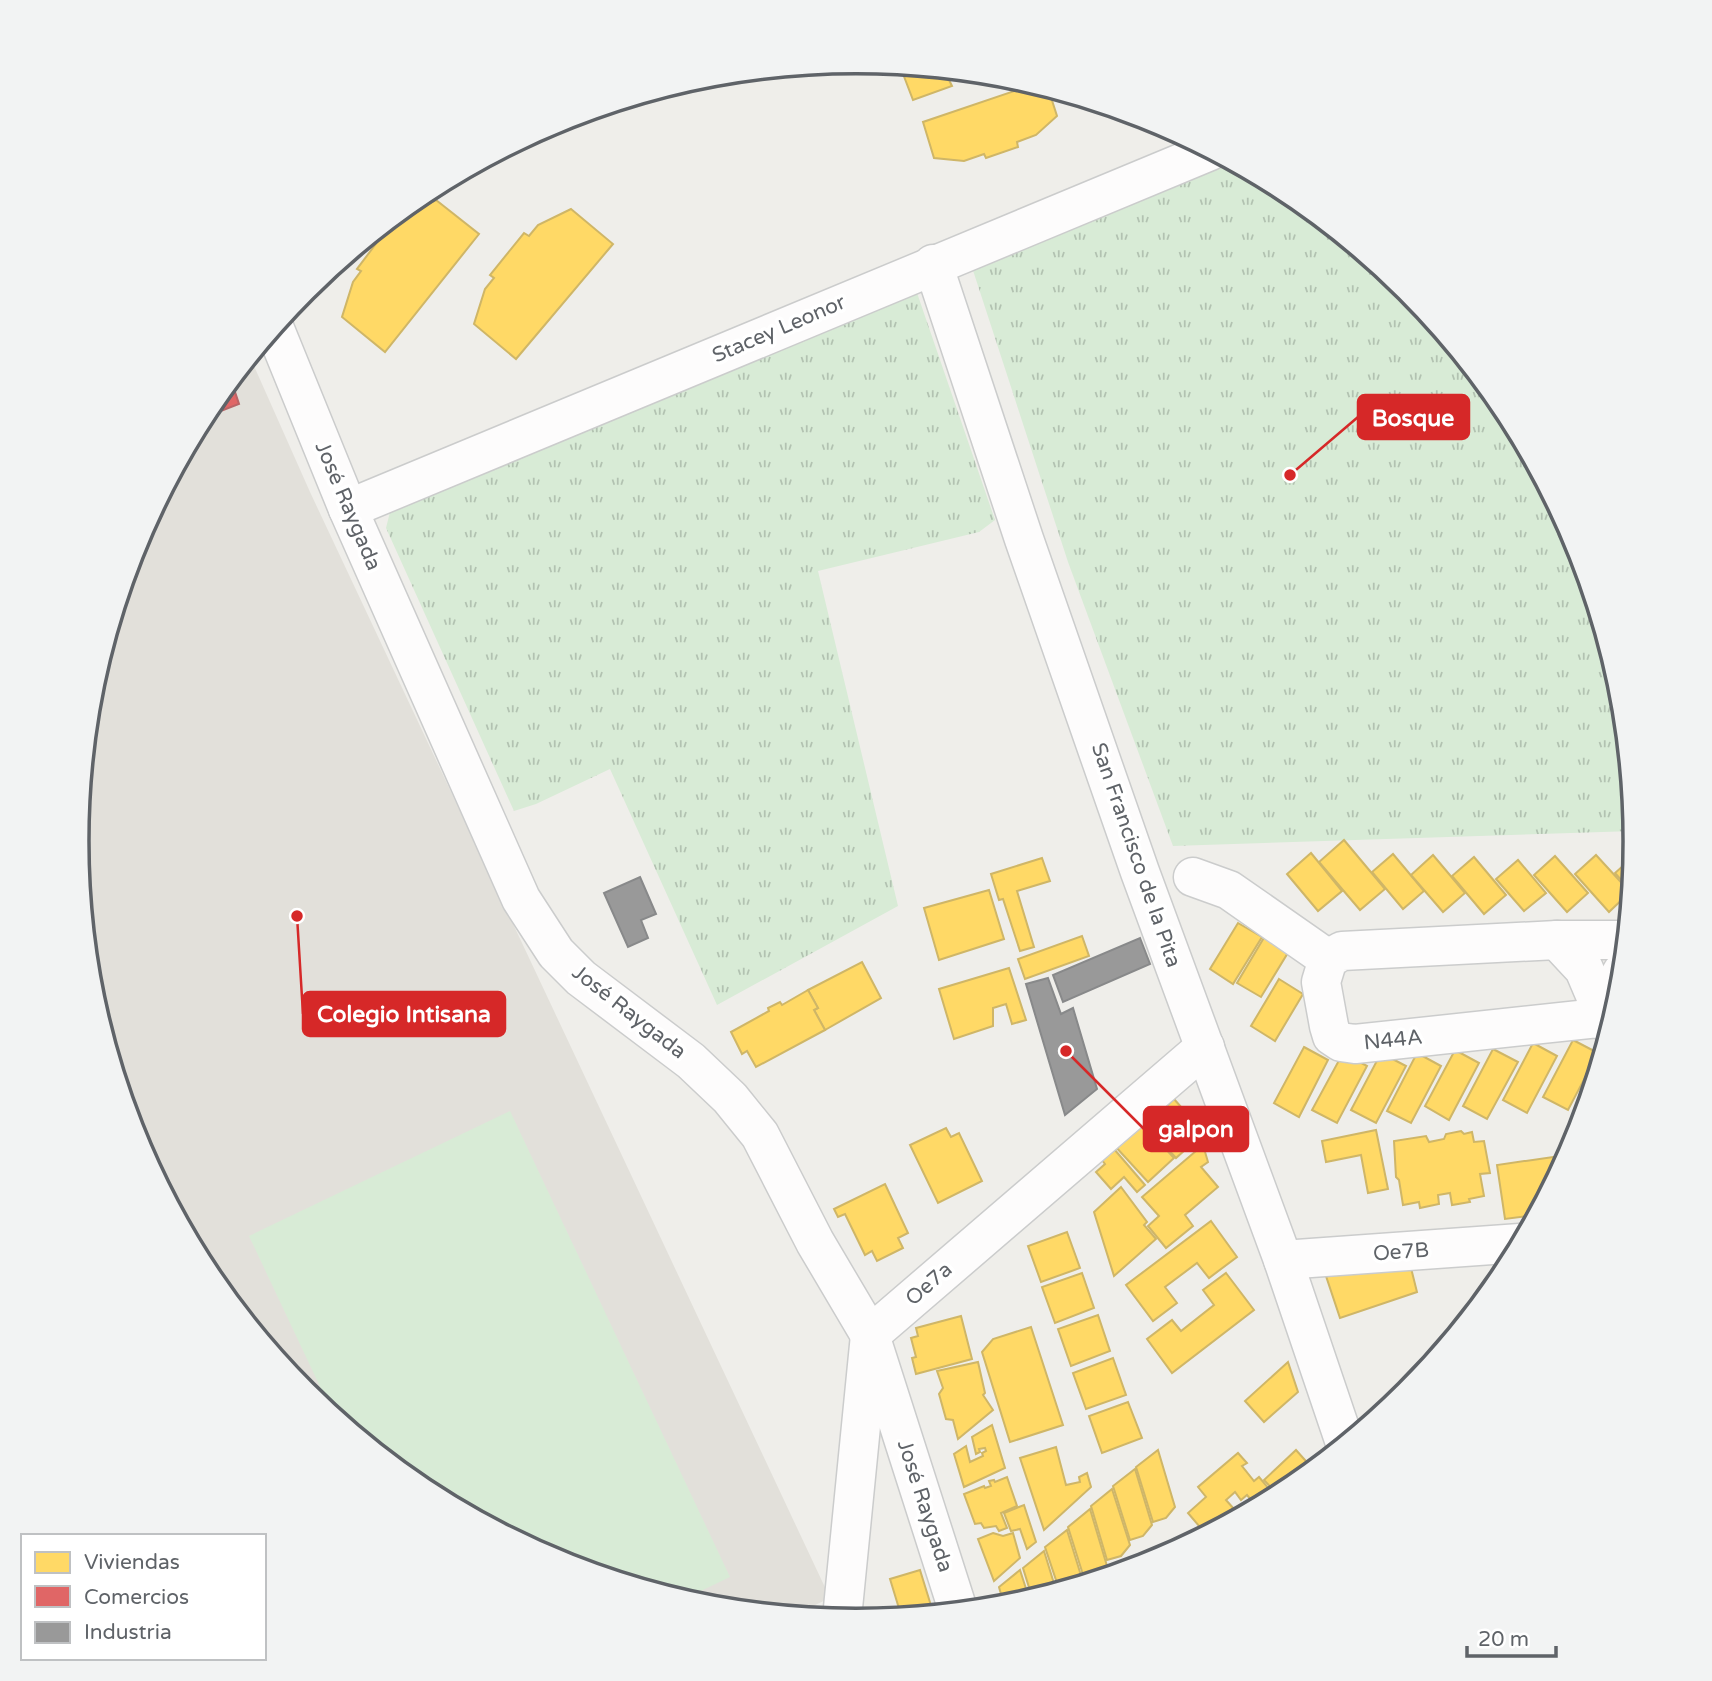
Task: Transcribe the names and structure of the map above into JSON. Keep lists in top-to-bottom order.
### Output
{
  "streets": {
    "street": [
      "Stacey Leonor",
      "José Raygada",
      "San Francisco de la Pita",
      "N44A",
      "Oe7B",
      "Oe7a"
    ]
  },
  "crossings": [
    ["Stacey Leonor", "José Raygada"],
    ["Stacey Leonor", "San Francisco de la Pita"],
    ["José Raygada", "Oe7a"],
    ["San Francisco de la Pita", "Oe7B"],
    ["San Francisco de la Pita", "Oe7a"]
  ],
  "places": ["Bosque", "Colegio Intisana", "galpon"],
  "legend": ["Viviendas", "Comercios", "Industria"],
  "scale_bar": "20 m"
}
